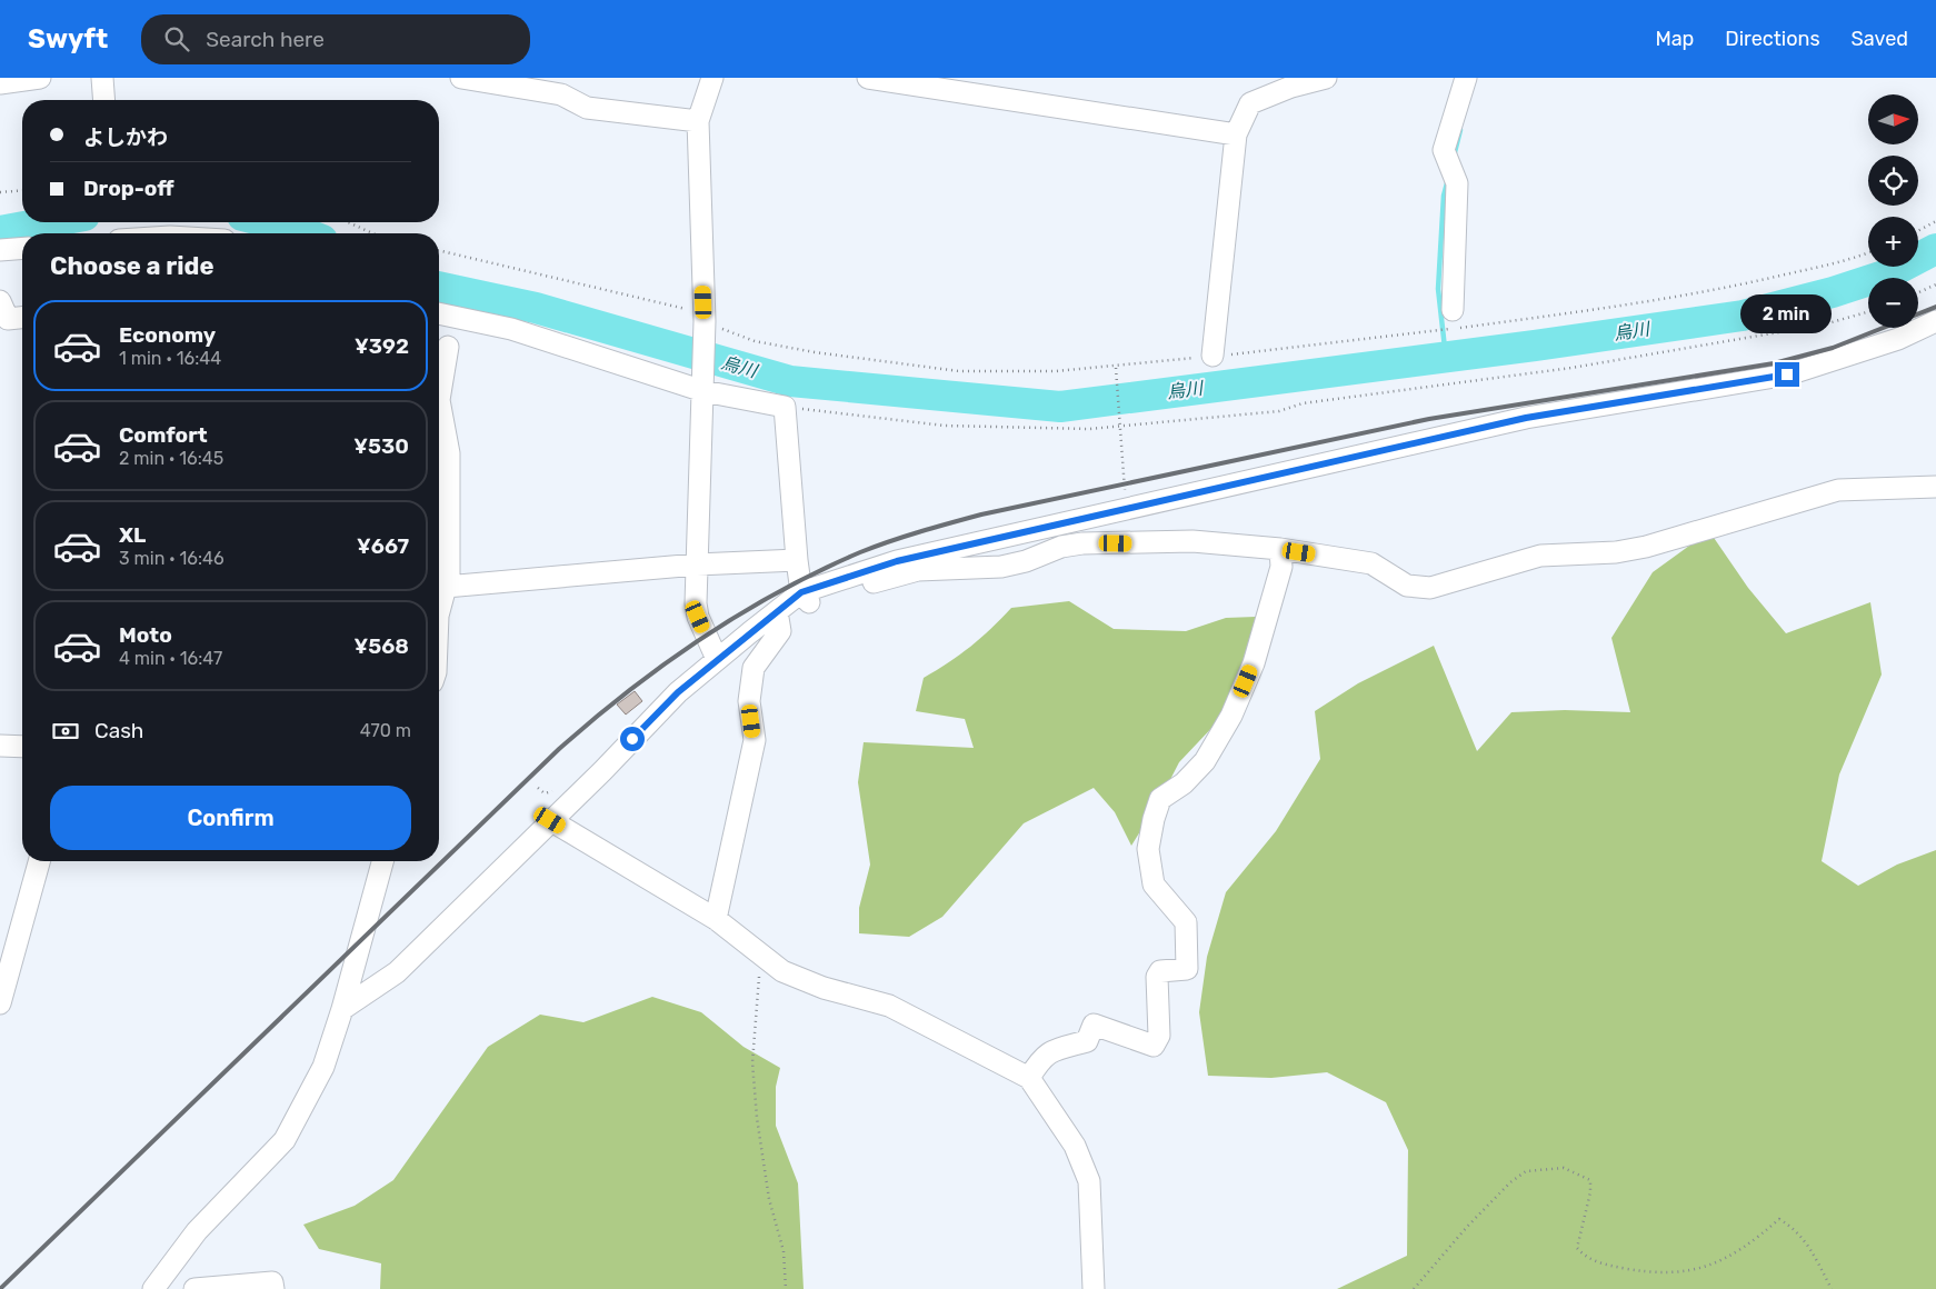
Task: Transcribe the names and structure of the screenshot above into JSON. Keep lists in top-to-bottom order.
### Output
{
  "water": ["烏川"],
  "north": "right",
  "page": {
    "header": "Swyft",
    "search": "Search here",
    "nav": ["Map", "Directions", "Saved"],
    "map_buttons": ["+", "−"],
    "banner": ["よしかわ", "Drop-off"],
    "heading": "Choose a ride",
    "bubble": "2 min",
    "list": [
      {
        "name": "Economy",
        "note": "1 min · 16:44",
        "value": "¥392"
      },
      {
        "name": "Comfort",
        "note": "2 min · 16:45",
        "value": "¥530"
      },
      {
        "name": "XL",
        "note": "3 min · 16:46",
        "value": "¥667"
      },
      {
        "name": "Moto",
        "note": "4 min · 16:47",
        "value": "¥568"
      }
    ],
    "pay": ["Cash", "470 m"],
    "buttons": "Confirm"
  }
}
